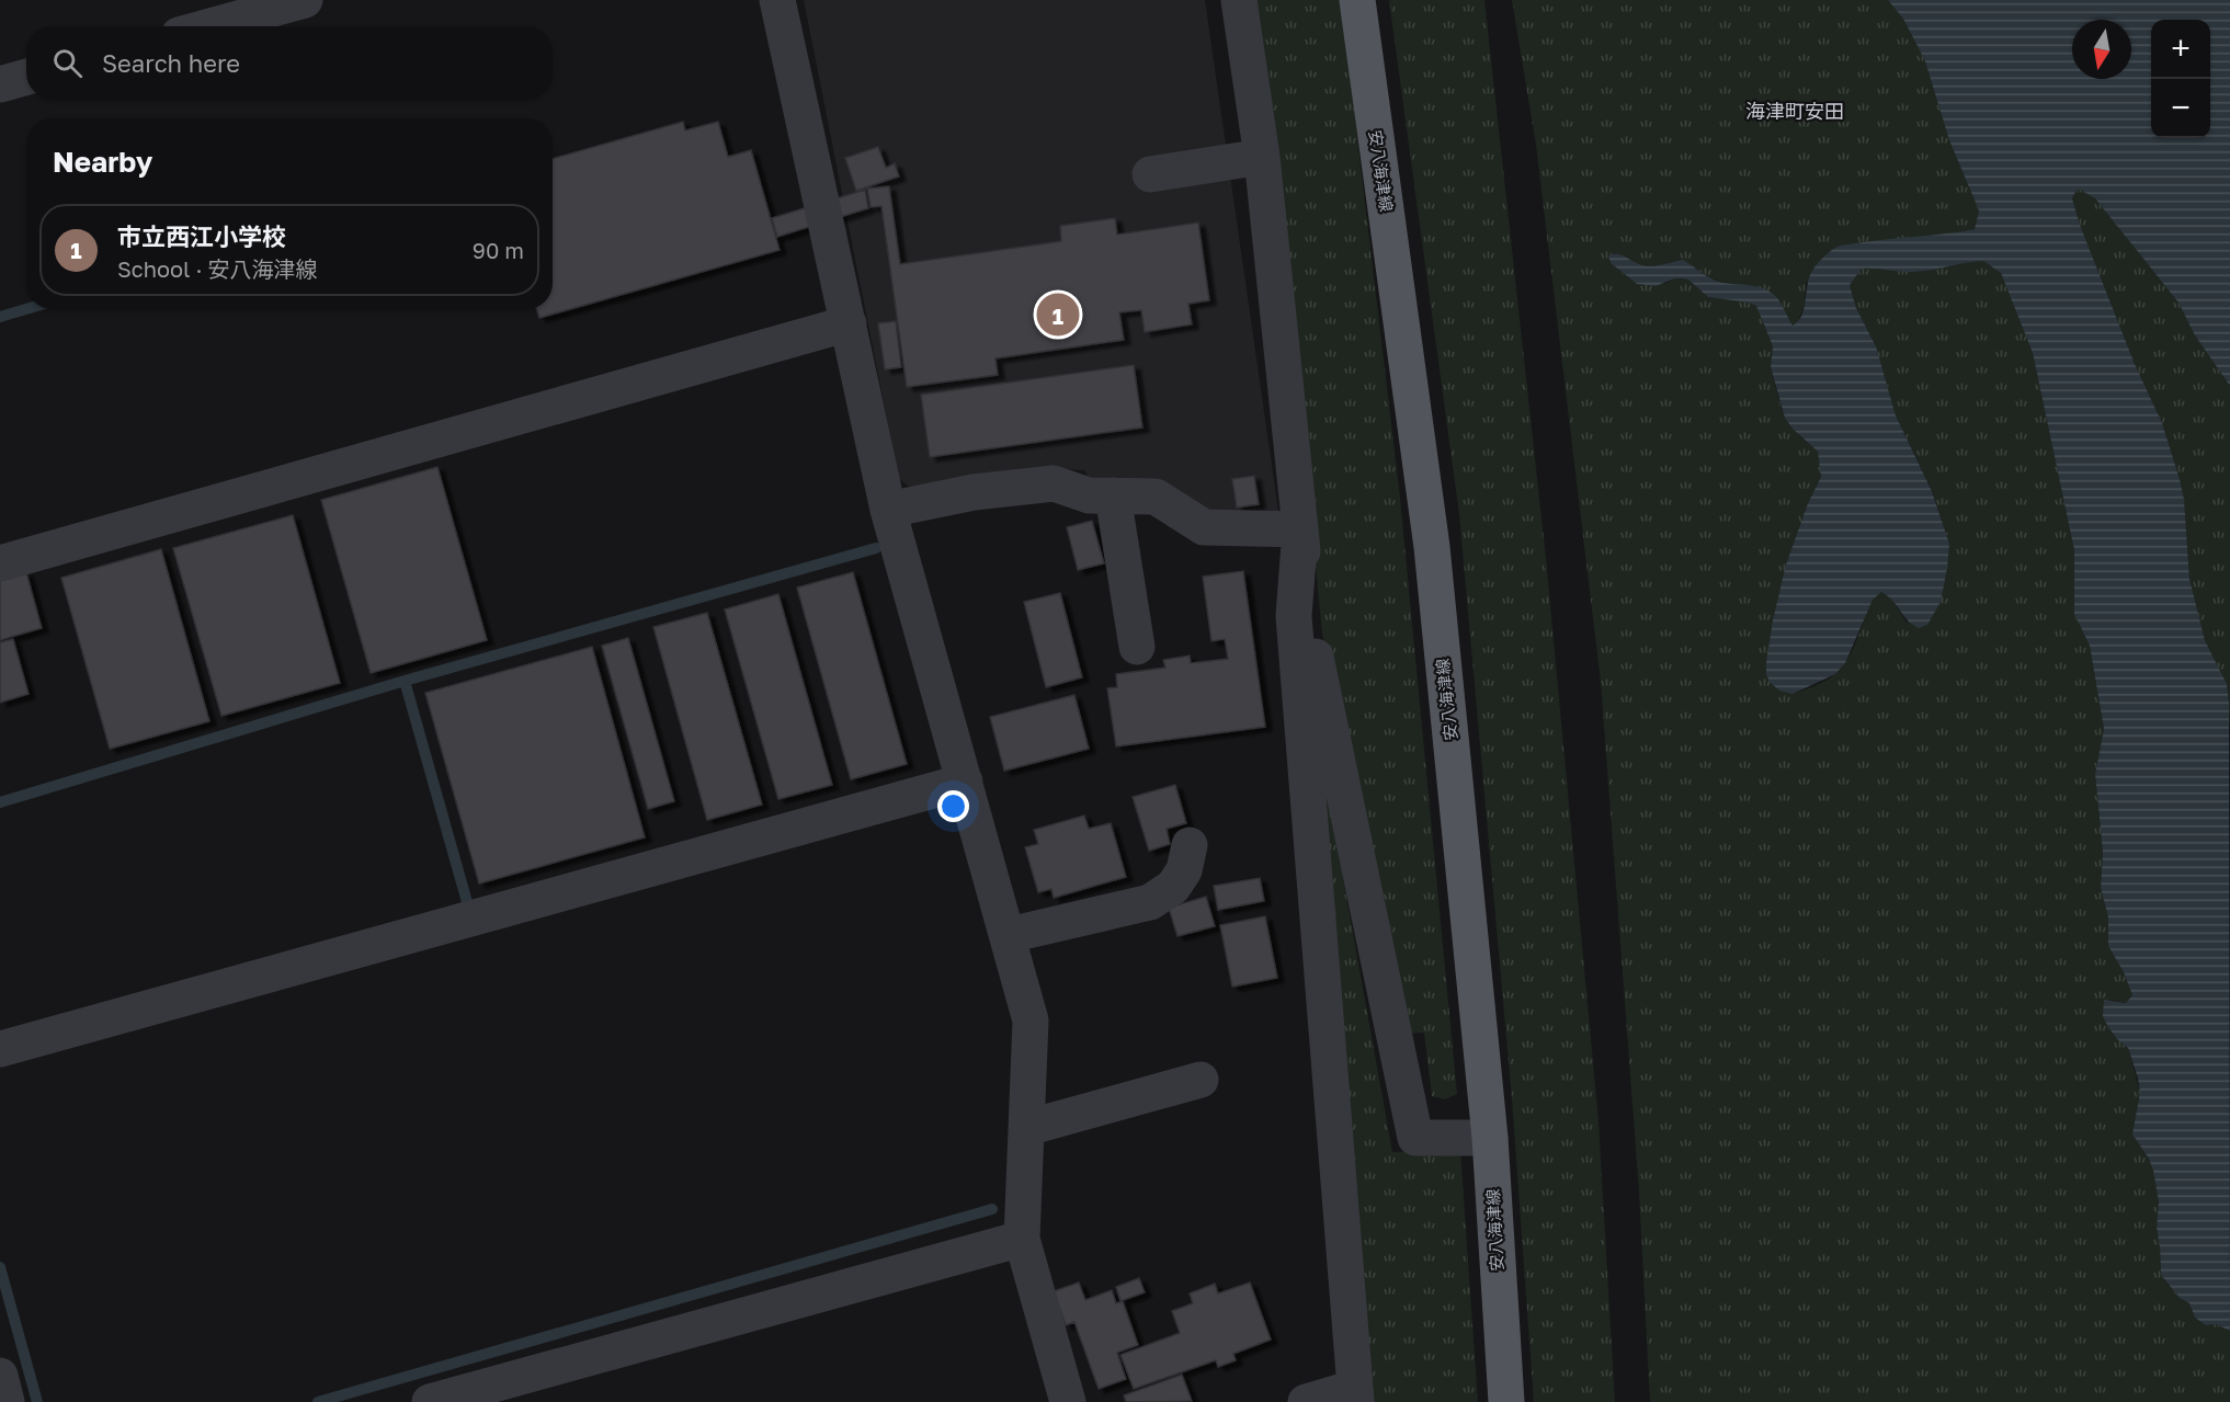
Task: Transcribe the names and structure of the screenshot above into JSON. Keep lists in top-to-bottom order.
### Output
{
  "streets": {
    "main road": ["安八海津線"]
  },
  "districts": ["海津町安田"],
  "north": "bottom",
  "page": {
    "map_buttons": ["+", "−"],
    "search": "Search here",
    "heading": "Nearby",
    "list": [
      {
        "mark": "1",
        "name": "市立西江小学校",
        "note": "School · 安八海津線",
        "value": "90 m"
      }
    ],
    "pins": "1"
  }
}
